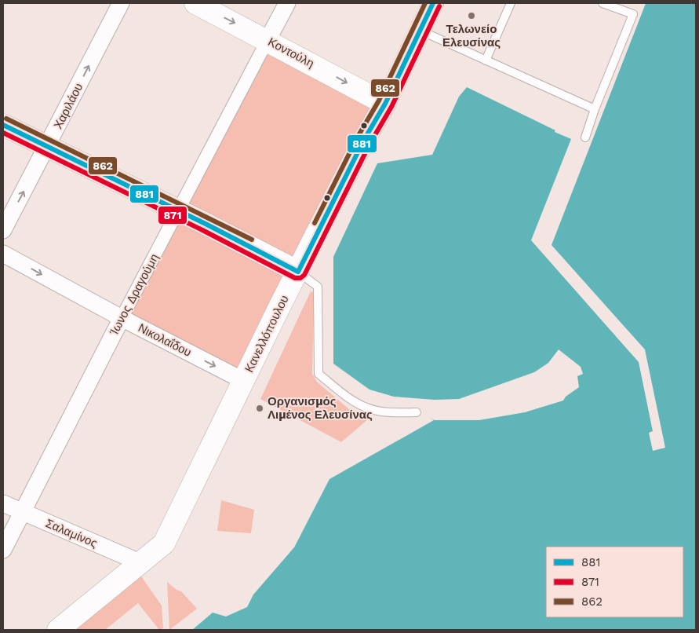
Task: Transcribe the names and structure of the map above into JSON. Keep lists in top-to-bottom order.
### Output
{
  "streets": {
    "main road": ["Κοντούλη", "Κανελλόπουλου"],
    "street": [
      "Χαριλάου",
      "Ίωνος Δραγούμη",
      "Νικολαΐδου",
      "Σαλαμίνος"
    ]
  },
  "crossings": [
    ["Κοντούλη", "Ίωνος Δραγούμη"],
    ["Κοντούλη", "Κανελλόπουλου"],
    ["Ίωνος Δραγούμη", "Νικολαΐδου"],
    ["Ίωνος Δραγούμη", "Σαλαμίνος"],
    ["Κανελλόπουλου", "Νικολαΐδου"],
    ["Κανελλόπουλου", "Σαλαμίνος"]
  ],
  "one_way": ["Χαριλάου", "Νικολαΐδου"],
  "places": ["Τελωνείο Ελευσίνας", "Οργανισμός Λιμένος Ελευσίνας"],
  "lines": ["transit line 881", "transit line 862", "transit line 871"],
  "legend": ["881", "871", "862"]
}
